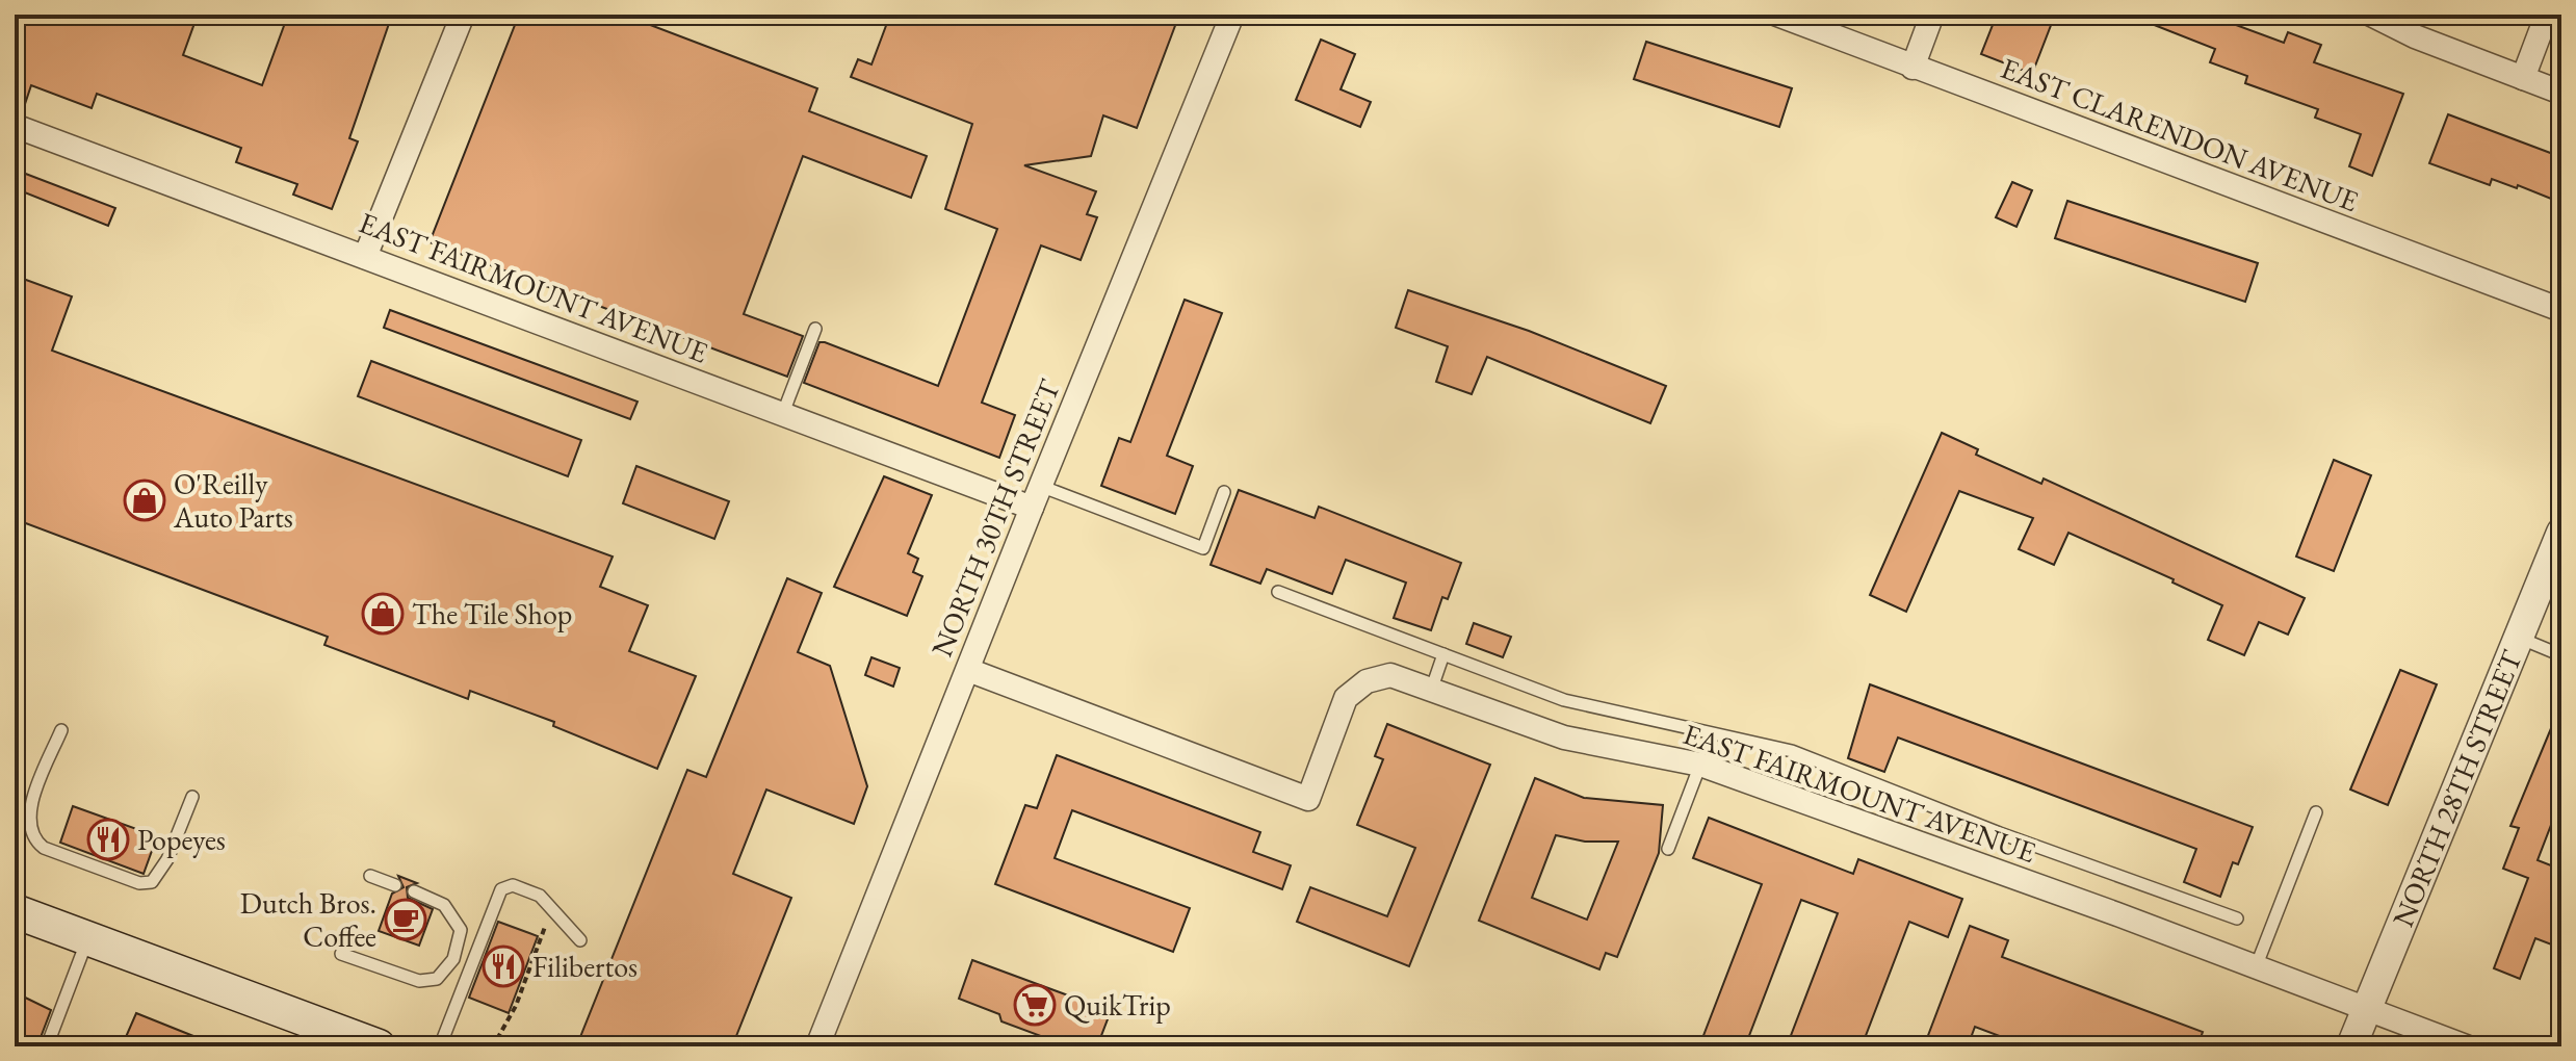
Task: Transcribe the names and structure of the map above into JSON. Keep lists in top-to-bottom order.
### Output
{
  "streets": {
    "street": [
      "EAST CLARENDON AVENUE",
      "EAST FAIRMOUNT AVENUE",
      "NORTH 30TH STREET",
      "NORTH 28TH STREET"
    ]
  },
  "crossings": [
    ["EAST FAIRMOUNT AVENUE", "NORTH 30TH STREET"],
    ["EAST FAIRMOUNT AVENUE", "NORTH 28TH STREET"]
  ],
  "places": {
    "shop": ["O'Reilly Auto Parts", "The Tile Shop"],
    "restaurant": ["Popeyes", "Filibertos"],
    "cafe": ["Dutch Bros. Coffee"],
    "supermarket": ["QuikTrip"]
  }
}
